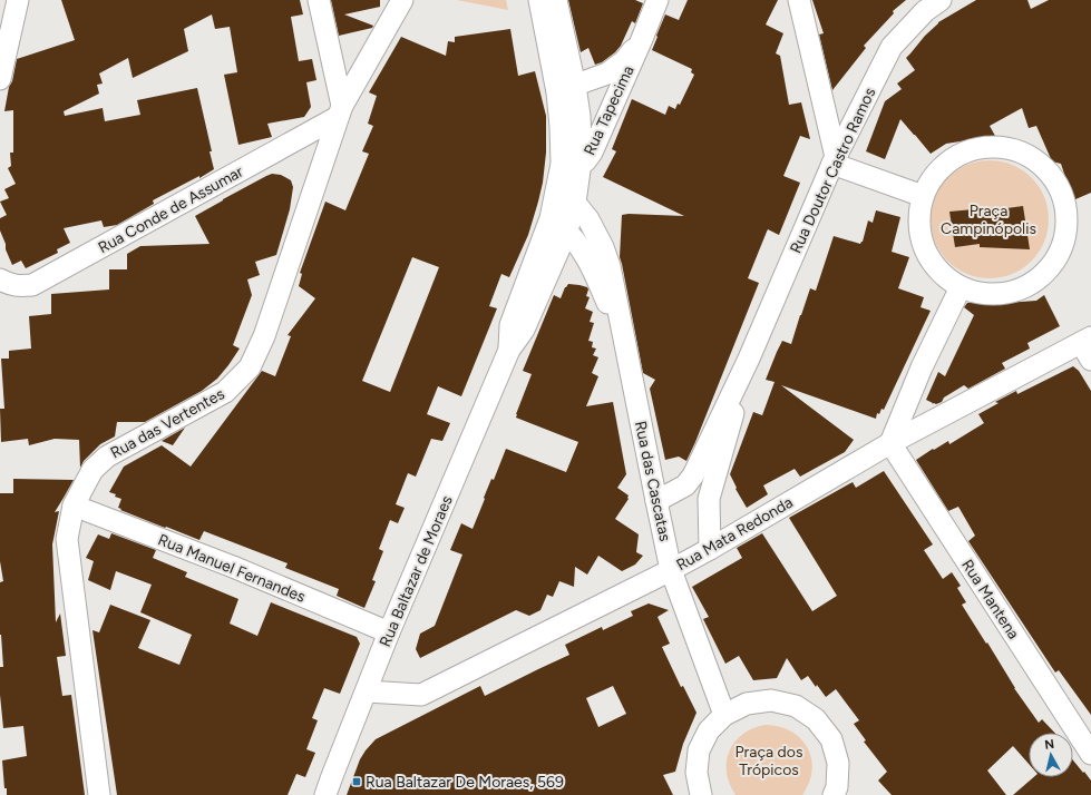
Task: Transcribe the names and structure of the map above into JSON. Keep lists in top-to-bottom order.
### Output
{
  "streets": {
    "street": [
      "Rua Tapecima",
      "Rua Doutor Castro Ramos",
      "Rua Conde de Assumar",
      "Rua das Vertentes",
      "Rua das Cascatas",
      "Rua Mata Redonda",
      "Rua Manuel Fernandes",
      "Rua Baltazar de Moraes",
      "Rua Mantena"
    ]
  },
  "crossings": [
    ["Rua Tapecima", "Rua Baltazar de Moraes"],
    ["Rua Doutor Castro Ramos", "Rua das Cascatas"],
    ["Rua Doutor Castro Ramos", "Rua Mata Redonda"],
    ["Rua Conde de Assumar", "Rua das Vertentes"],
    ["Rua das Vertentes", "Rua Manuel Fernandes"],
    ["Rua das Cascatas", "Rua Mata Redonda"],
    ["Rua das Cascatas", "Rua Baltazar de Moraes"],
    ["Rua Mata Redonda", "Rua Baltazar de Moraes"],
    ["Rua Mata Redonda", "Rua Mantena"],
    ["Rua Manuel Fernandes", "Rua Baltazar de Moraes"]
  ],
  "parks": ["Praça Campinópolis", "Praça dos Trópicos"],
  "places": {
    "transit": ["Rua Baltazar De Moraes, 569"]
  },
  "north": "top"
}
